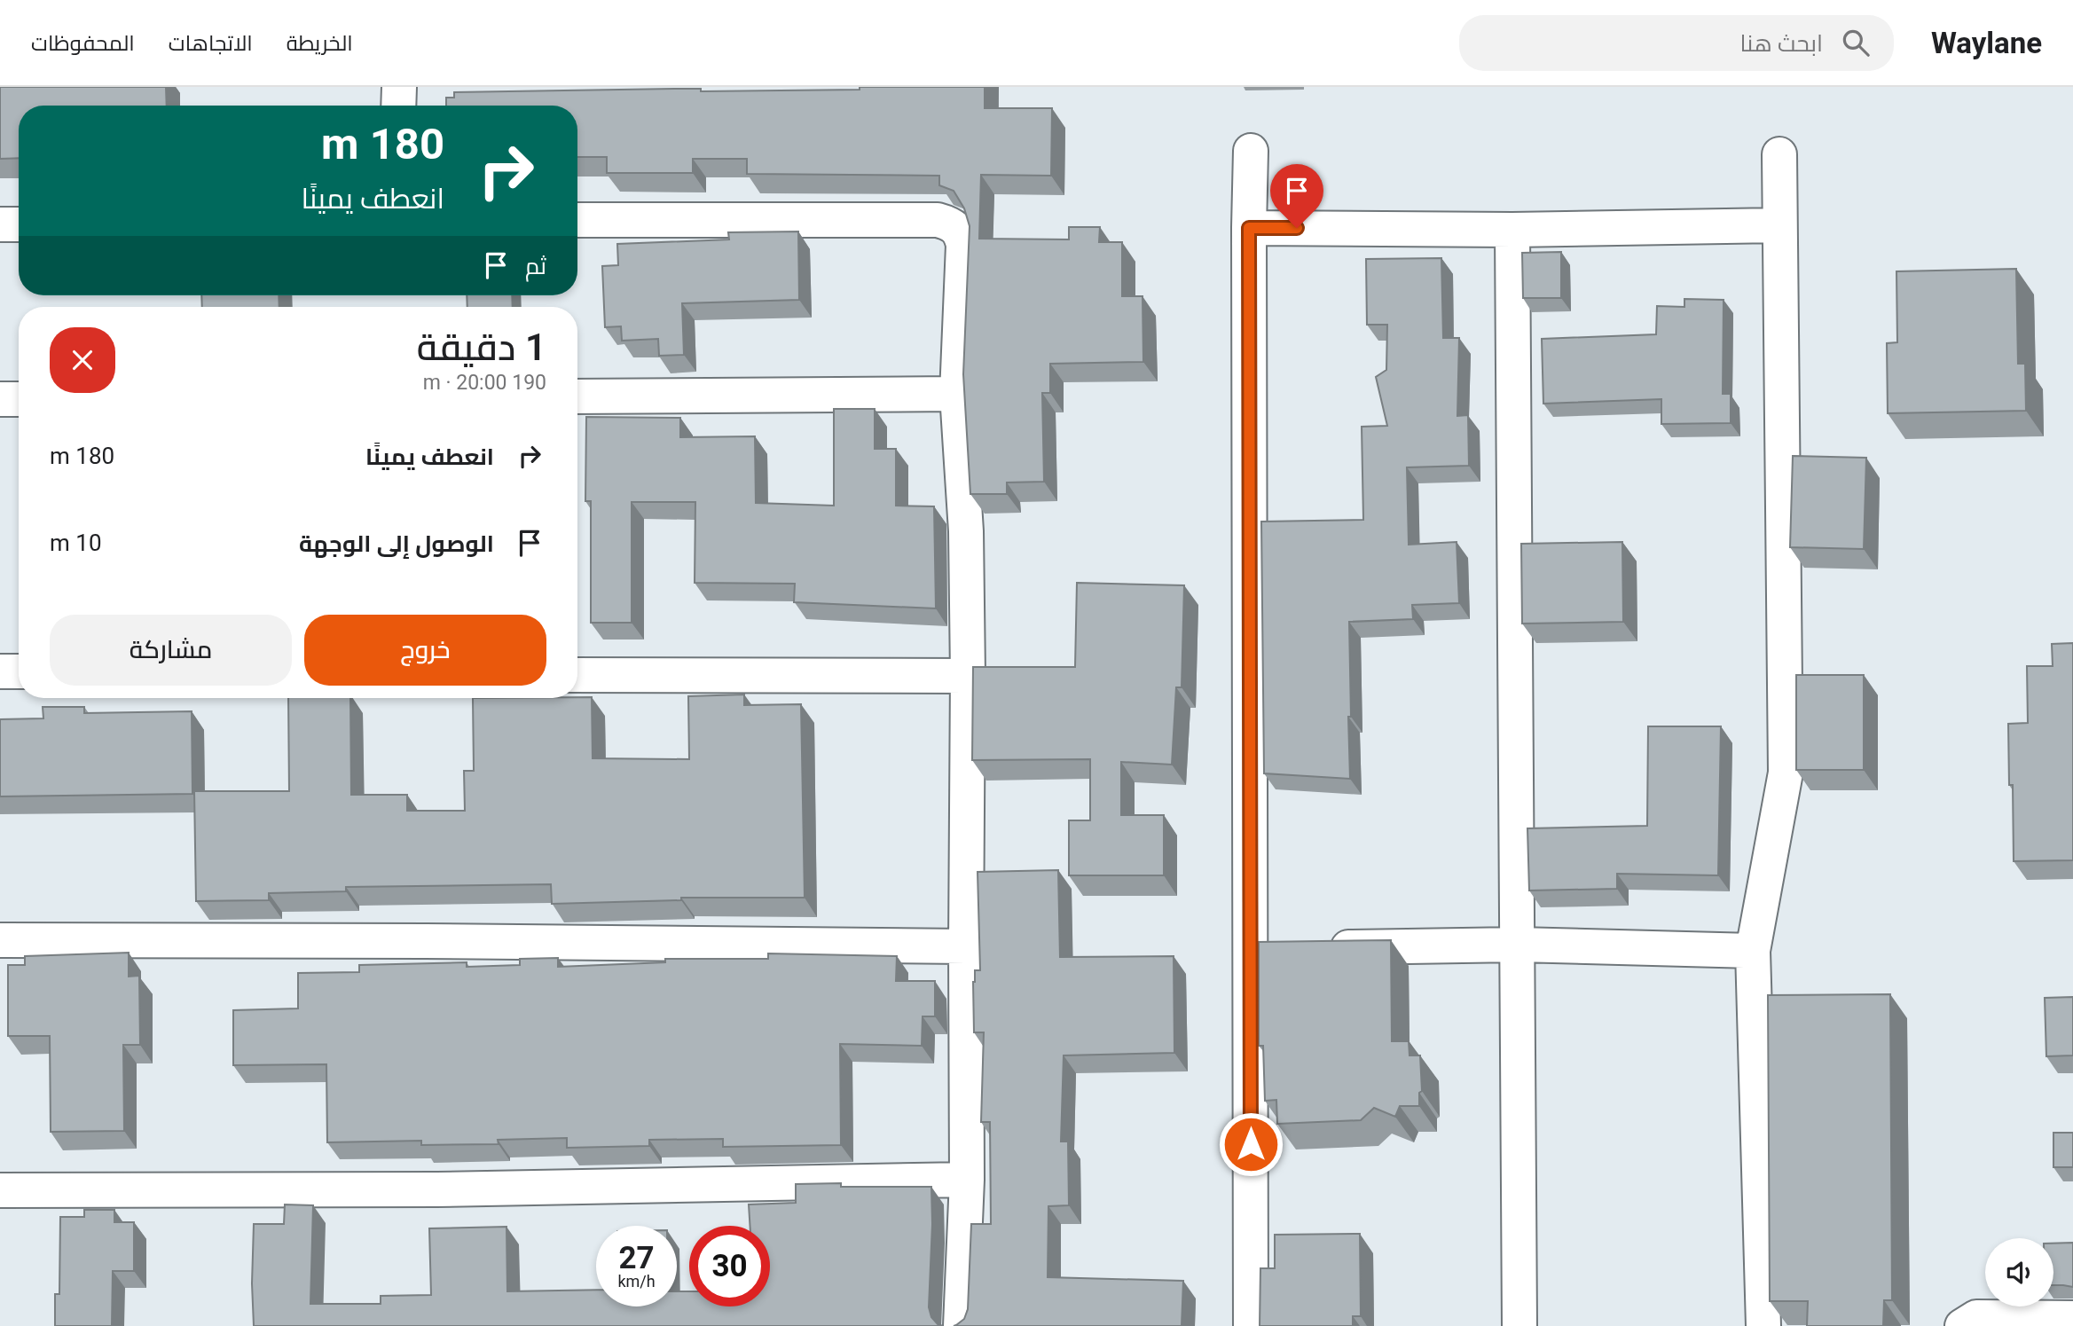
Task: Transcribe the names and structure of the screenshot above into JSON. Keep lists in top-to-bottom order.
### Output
{
  "page": {
    "header": "Waylane",
    "search": "ابحث هنا",
    "nav": ["الخريطة", "الاتجاهات", "المحفوظات"],
    "turn": ["180 m", "انعطف يمينًا"],
    "then": "ثم",
    "heading": ["1 دقيقة", "190 m · 20:00"],
    "list": [
      {
        "name": "انعطف يمينًا",
        "value": "180 m"
      },
      {
        "name": "الوصول إلى الوجهة",
        "value": "10 m"
      }
    ],
    "buttons": ["خروج", "مشاركة"],
    "speed": "27 km/h",
    "limit": "30"
  }
}
